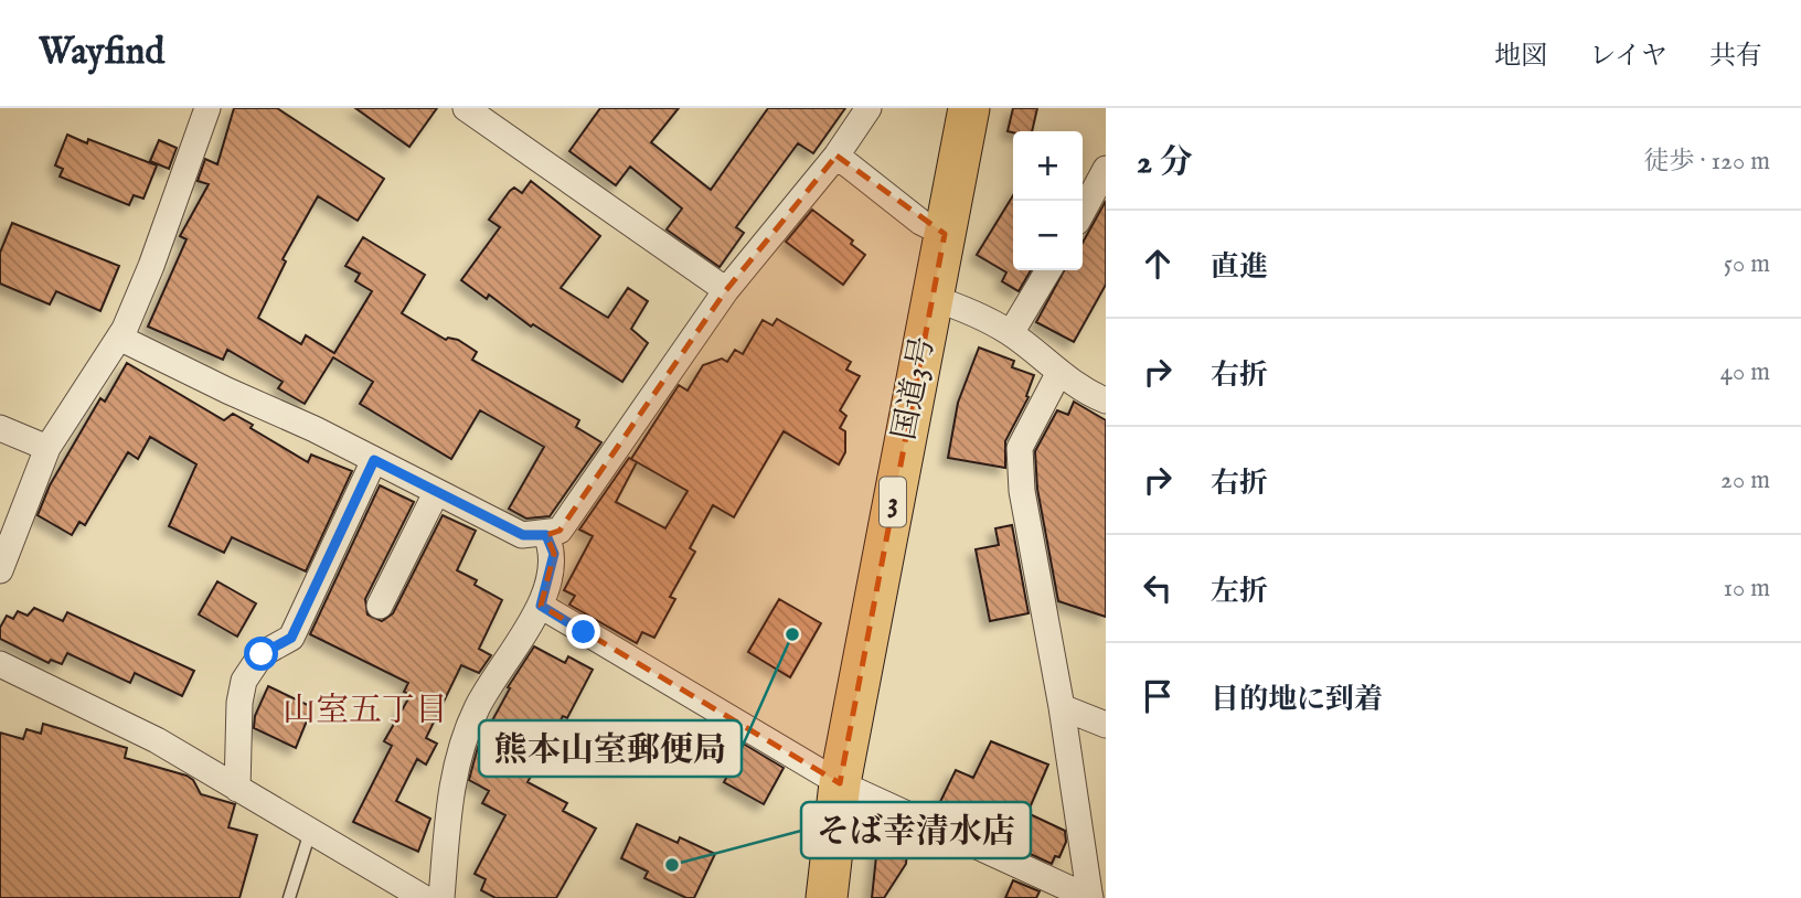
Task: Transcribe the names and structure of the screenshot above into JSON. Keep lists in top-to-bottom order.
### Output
{
  "streets": {
    "highway": ["国道3号", "3"]
  },
  "districts": ["山室五丁目"],
  "places": ["熊本山室郵便局", "そば幸清水店"],
  "page": {
    "header": "Wayfind",
    "nav": ["地図", "レイヤ", "共有"],
    "heading": ["2 分", "徒歩 · 120 m"],
    "map_buttons": ["+", "−"],
    "list": [
      ["直進", "50 m"],
      ["右折", "40 m"],
      ["右折", "20 m"],
      ["左折", "10 m"],
      "目的地に到着"
    ]
  }
}
